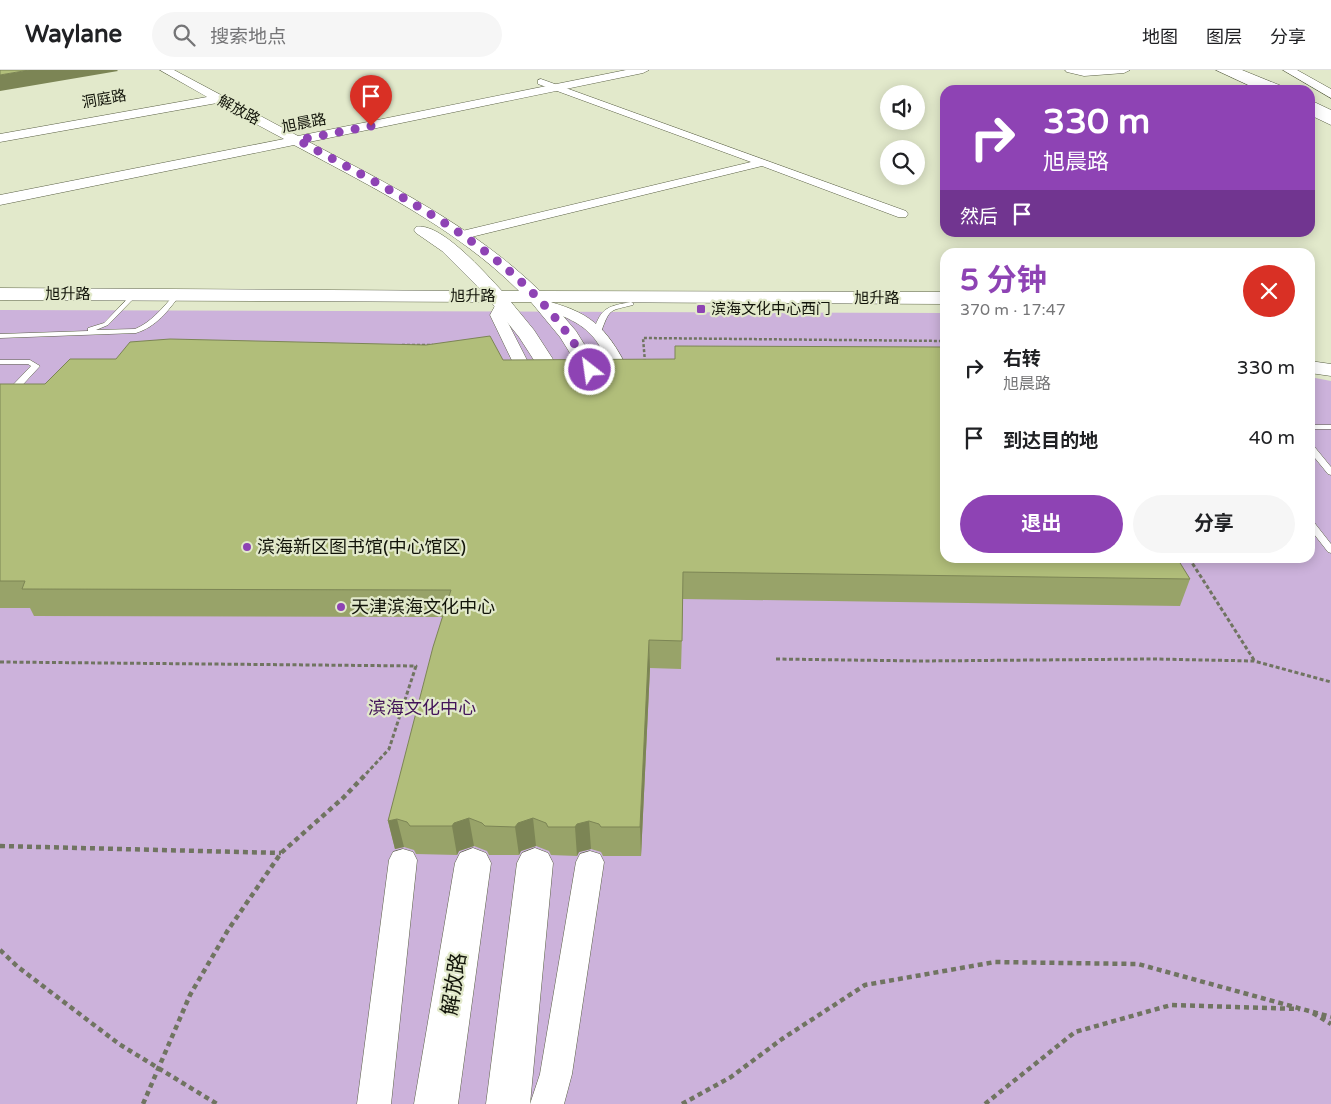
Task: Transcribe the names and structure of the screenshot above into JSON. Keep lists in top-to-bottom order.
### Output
{
  "streets": {
    "street": [
      "洞庭路",
      "解放路",
      "旭晨路",
      "旭升路"
    ]
  },
  "crossings": [
    ["洞庭路", "解放路"],
    ["解放路", "旭晨路"],
    ["解放路", "旭升路"]
  ],
  "parks": ["滨海文化中心"],
  "places": {
    "transit": ["滨海文化中心西门"],
    "other": ["滨海新区图书馆(中心馆区)", "天津滨海文化中心"]
  },
  "page": {
    "header": "Waylane",
    "search": "搜索地点",
    "nav": ["地图", "图层", "分享"],
    "turn": ["330 m", "旭晨路"],
    "then": "然后",
    "heading": ["5 分钟", "370 m · 17:47"],
    "list": [
      {
        "name": "右转",
        "note": "旭晨路",
        "value": "330 m"
      },
      {
        "name": "到达目的地",
        "value": "40 m"
      }
    ],
    "buttons": ["退出", "分享"]
  }
}
